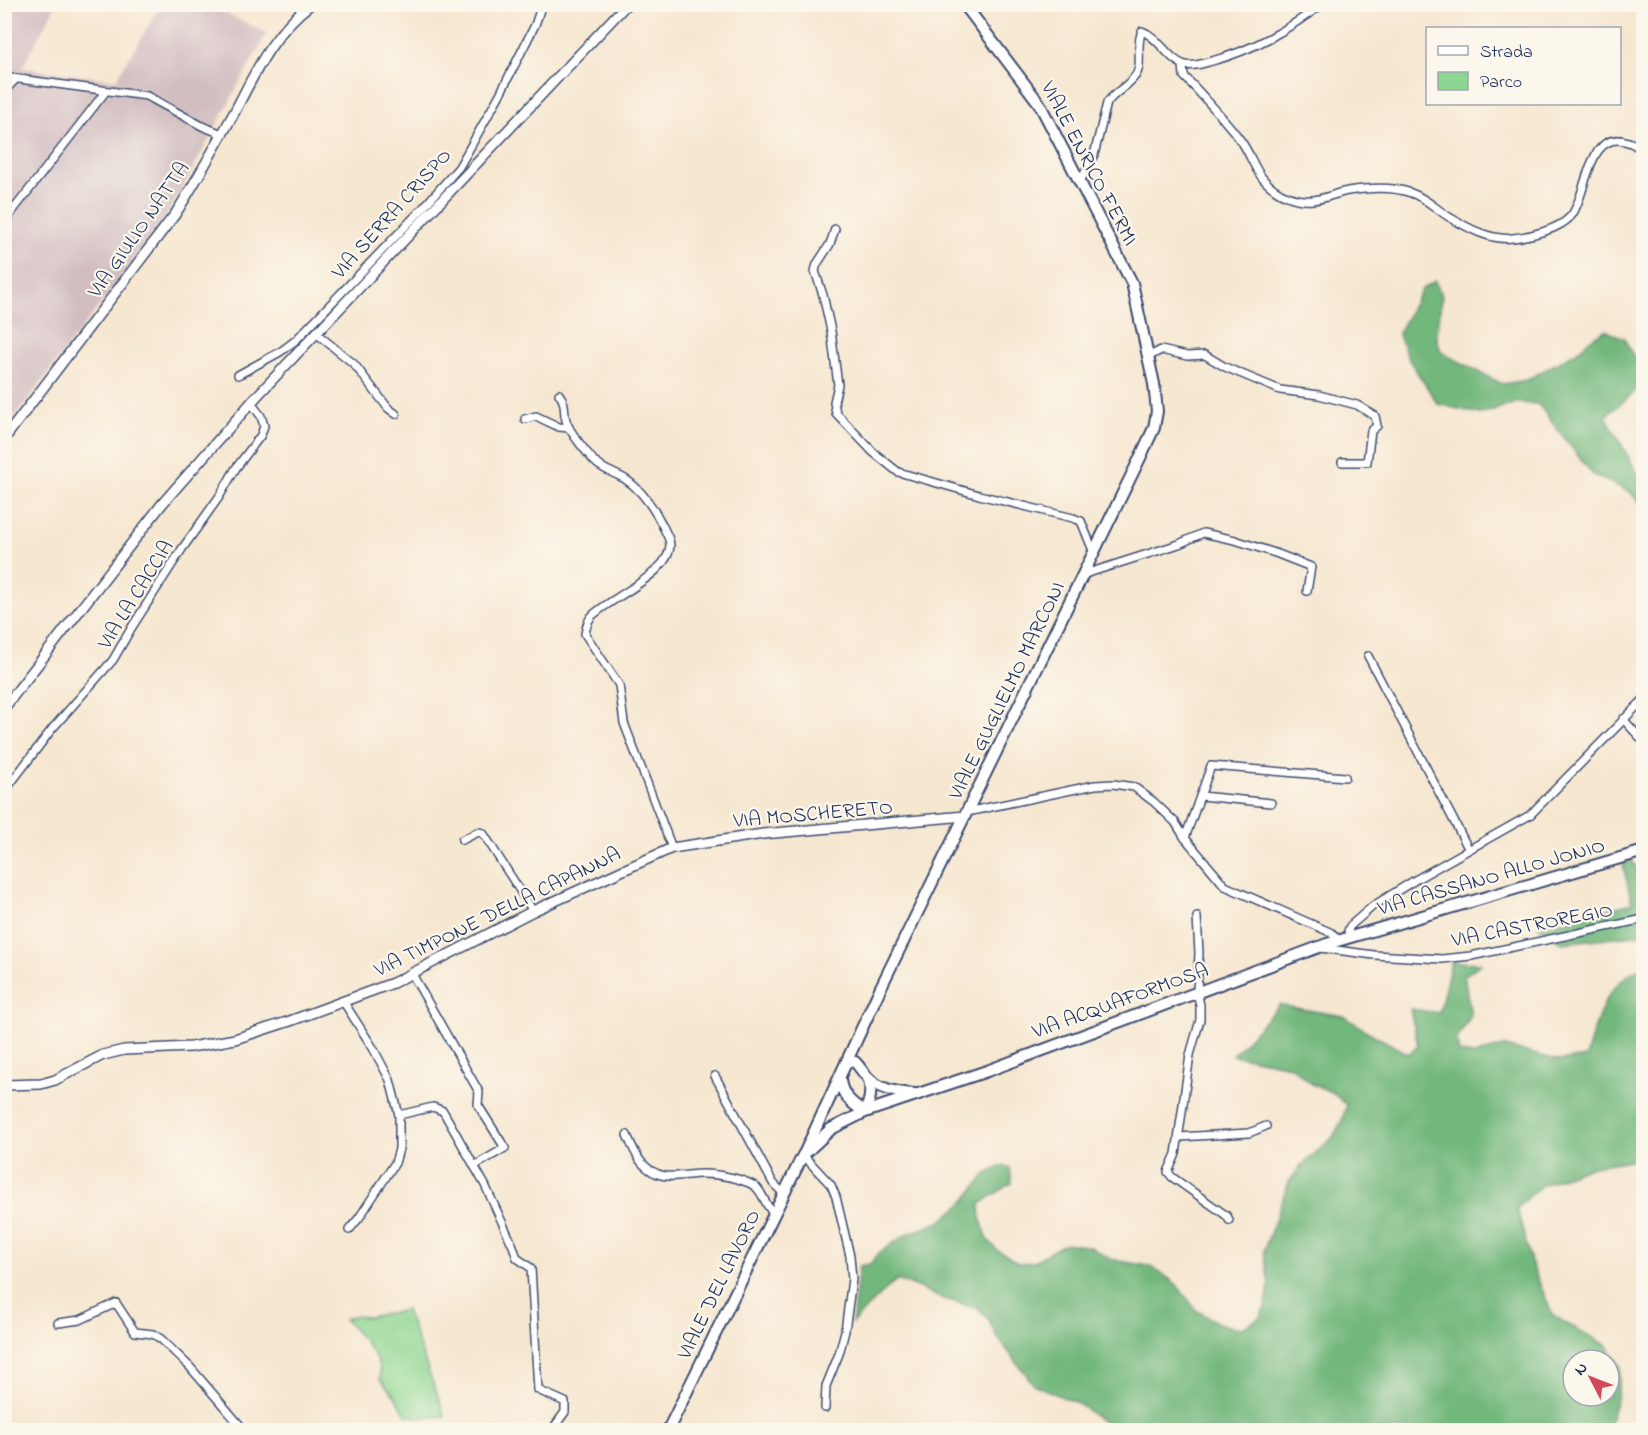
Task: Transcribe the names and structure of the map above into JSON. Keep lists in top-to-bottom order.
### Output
{
  "streets": {
    "main road": [
      "VIALE ENRICO FERMI",
      "VIALE GUGLIELMO MARCONI",
      "VIA CASSANO ALLO JONIO",
      "VIA ACQUAFORMOSA",
      "VIALE DEL LAVORO"
    ],
    "street": [
      "VIA SERRA CRISPO",
      "VIA GIULIO NATTA",
      "VIA LA CACCIA",
      "VIA MOSCHERETO",
      "VIA TIMPONE DELLA CAPANNA",
      "VIA CASTROREGIO"
    ]
  },
  "crossings": [
    ["VIALE ENRICO FERMI", "VIALE GUGLIELMO MARCONI"],
    ["VIALE GUGLIELMO MARCONI", "VIA MOSCHERETO"],
    ["VIALE GUGLIELMO MARCONI", "VIALE DEL LAVORO"],
    ["VIA MOSCHERETO", "VIA TIMPONE DELLA CAPANNA"],
    ["VIA CASSANO ALLO JONIO", "VIA ACQUAFORMOSA"],
    ["VIA CASTROREGIO", "VIA ACQUAFORMOSA"],
    ["VIA ACQUAFORMOSA", "VIALE DEL LAVORO"]
  ],
  "legend": ["Strada", "Parco"],
  "north": "top left"
}
